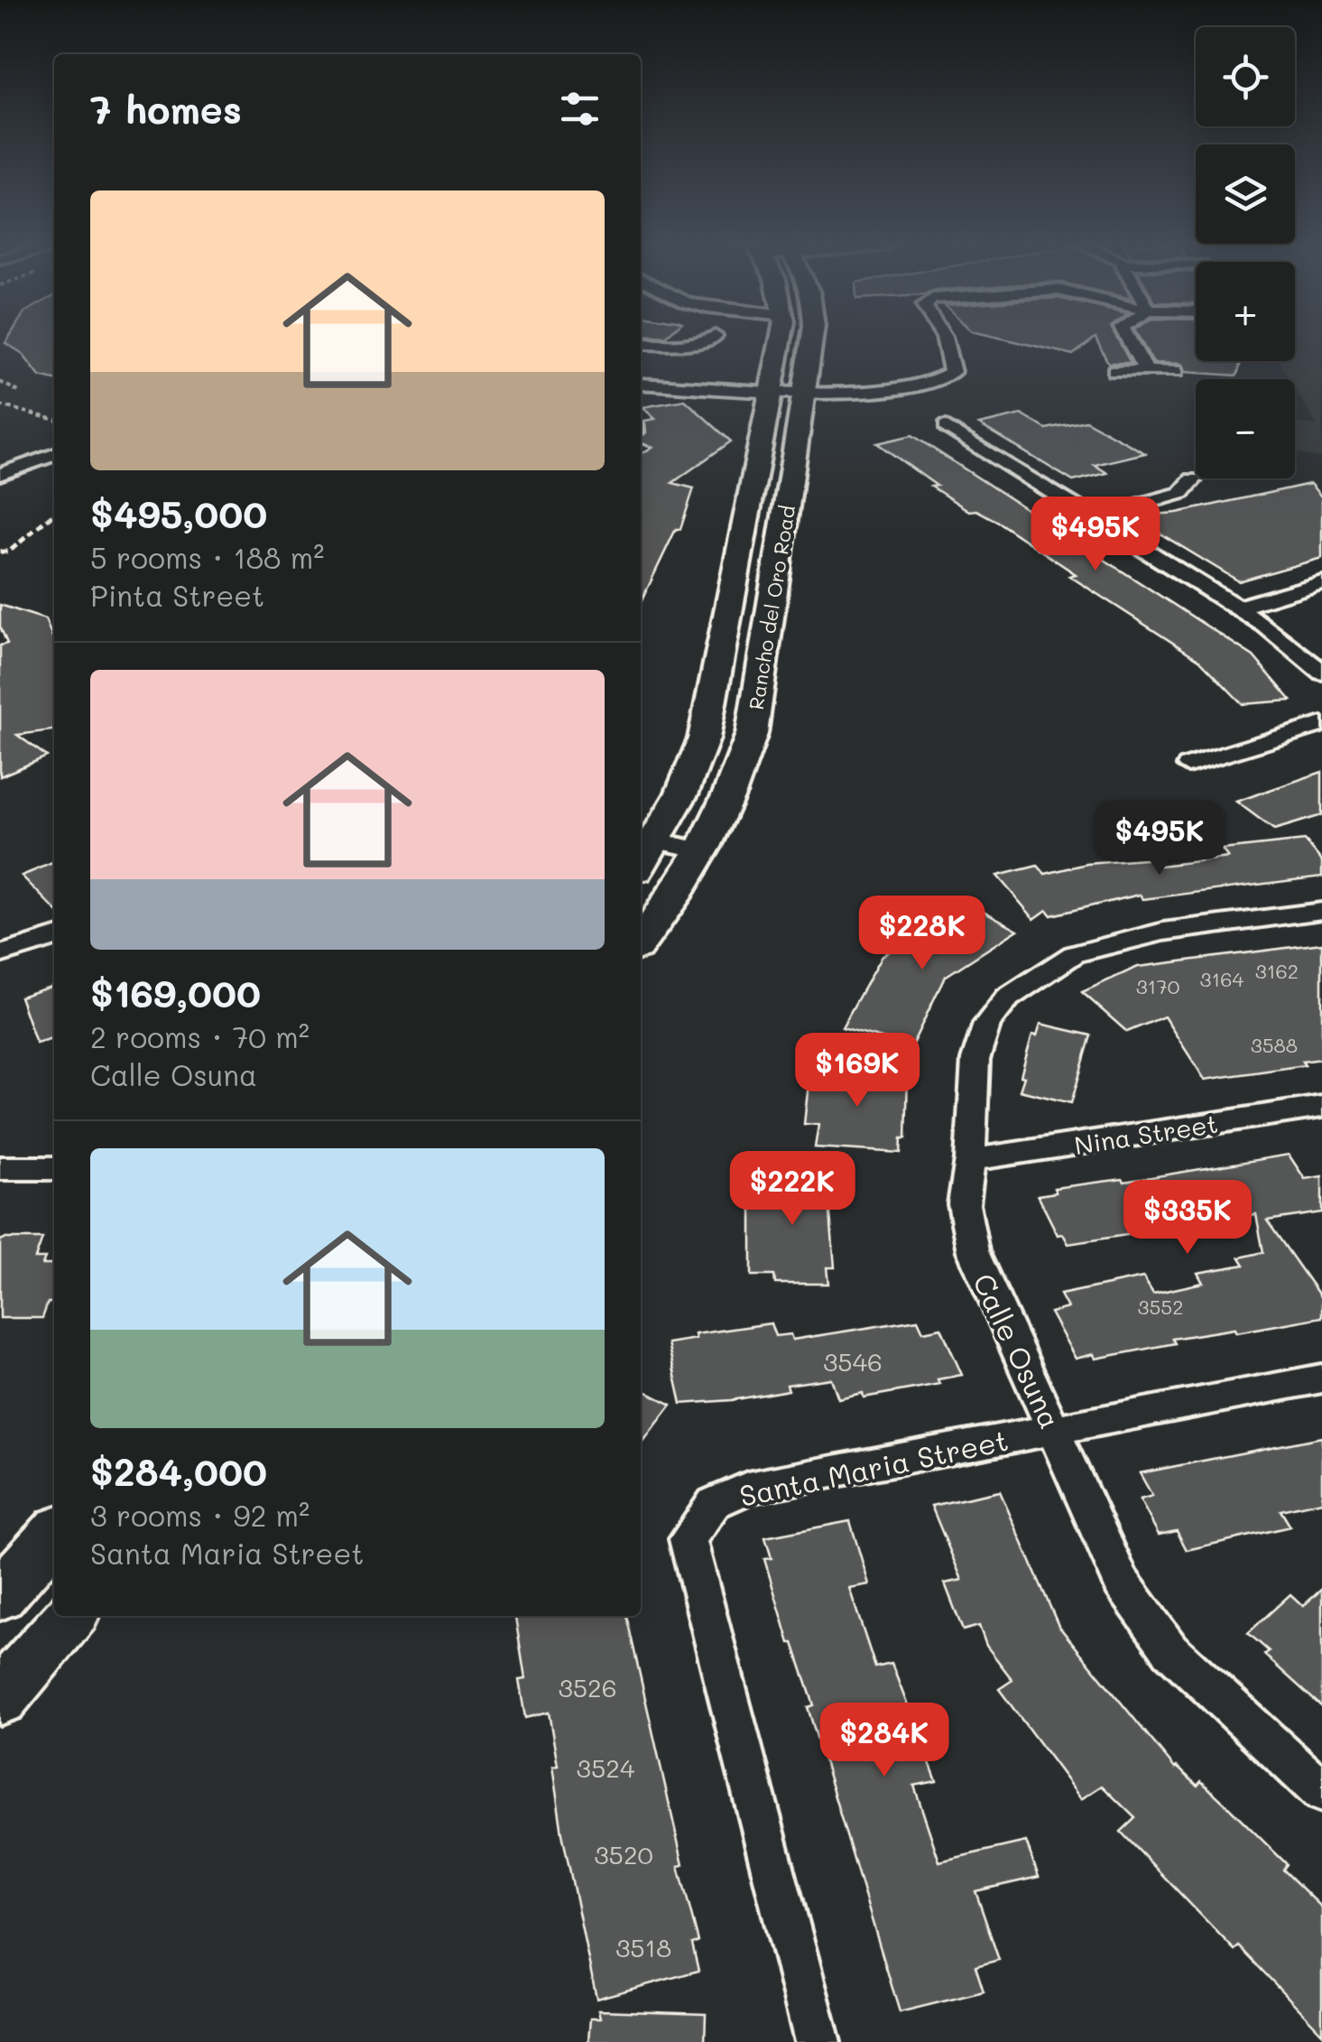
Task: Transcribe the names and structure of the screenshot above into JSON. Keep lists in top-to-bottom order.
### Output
{
  "streets": {
    "main road": ["Rancho del Oro Road"],
    "street": ["Nina Street", "Calle Osuna", "Santa Maria Street"]
  },
  "crossings": [
    ["Nina Street", "Calle Osuna"],
    ["Calle Osuna", "Santa Maria Street"]
  ],
  "house_numbers": [
    "3162",
    "3164",
    "3170",
    "3588",
    "3552",
    "3546",
    "3526",
    "3524",
    "3520",
    "3518"
  ],
  "page": {
    "map_buttons": ["+", "−"],
    "heading": "7 homes",
    "list": [
      {
        "name": "$495,000",
        "note": "5 rooms · 188 m² · Pinta Street"
      },
      {
        "name": "$169,000",
        "note": "2 rooms · 70 m² · Calle Osuna"
      },
      {
        "name": "$284,000",
        "note": "3 rooms · 92 m² · Santa Maria Street"
      }
    ],
    "price": [
      "$495K",
      "$495K",
      "$228K",
      "$169K",
      "$222K",
      "$335K",
      "$284K"
    ]
  }
}
